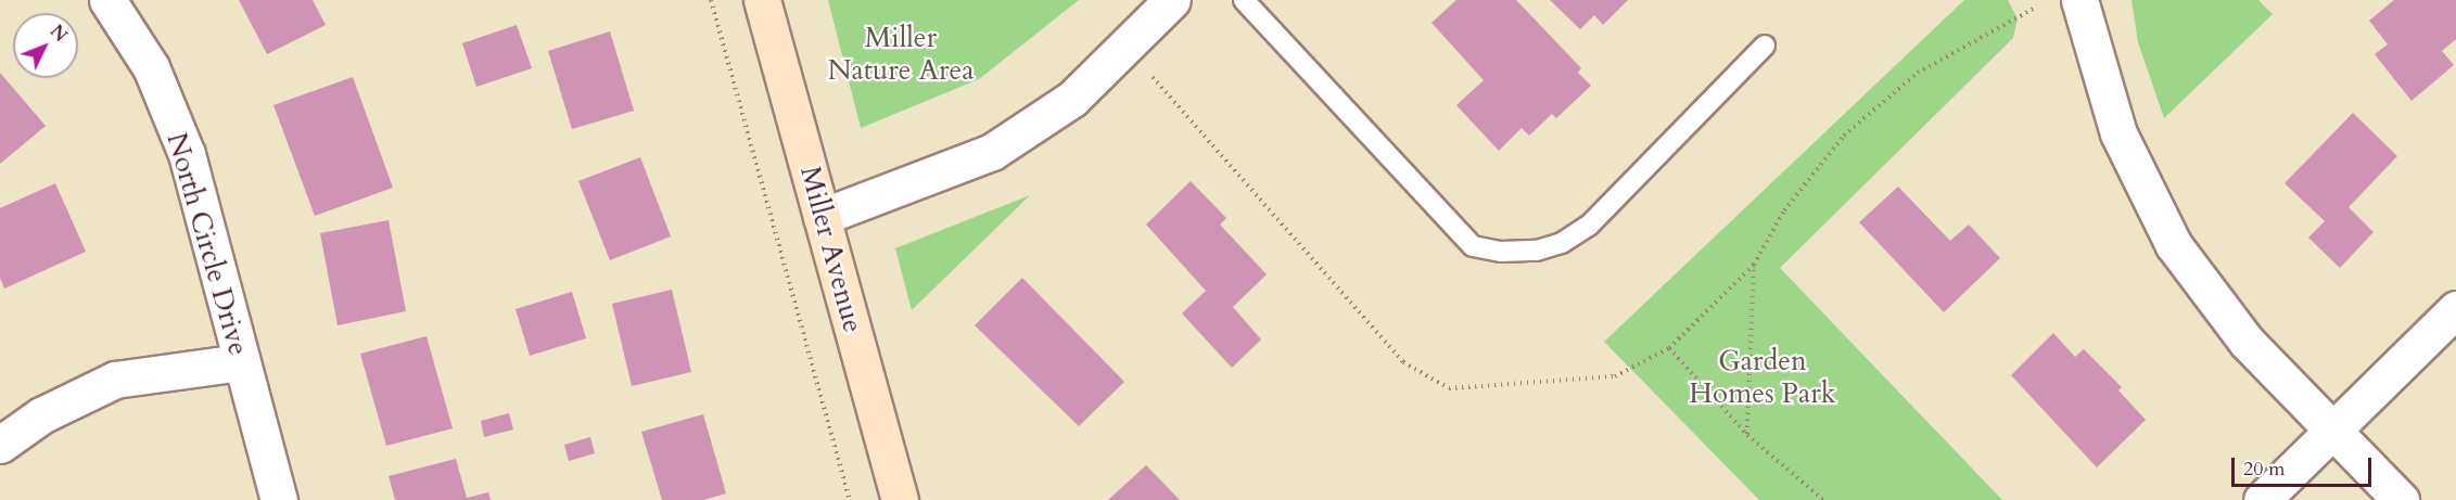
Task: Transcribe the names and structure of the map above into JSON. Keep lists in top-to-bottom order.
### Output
{
  "streets": {
    "main road": ["Miller Avenue"],
    "street": ["North Circle Drive"]
  },
  "parks": ["Miller Nature Area", "Garden Homes Park"],
  "scale_bar": "20 m",
  "north": "top right"
}
